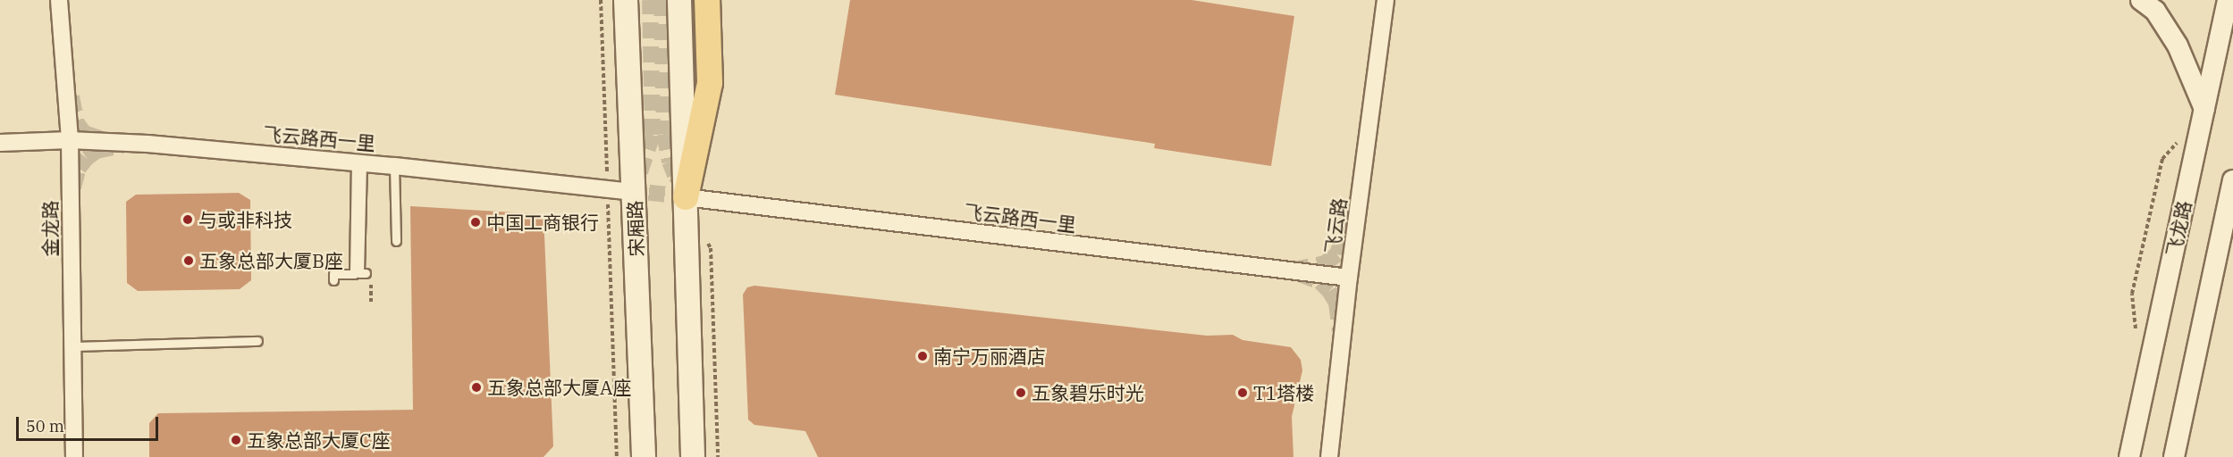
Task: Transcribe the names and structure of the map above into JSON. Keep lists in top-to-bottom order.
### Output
{
  "streets": {
    "main road": ["宋厢路"],
    "street": [
      "飞云路西一里",
      "飞云路",
      "金龙路",
      "飞龙路"
    ]
  },
  "crossings": [
    ["飞云路西一里", "飞云路"],
    ["飞云路西一里", "金龙路"],
    ["飞云路西一里", "宋厢路"]
  ],
  "places": [
    "与或非科技",
    "中国工商银行",
    "五象总部大厦B座",
    "南宁万丽酒店",
    "五象总部大厦A座",
    "五象碧乐时光",
    "T1塔楼",
    "五象总部大厦C座"
  ],
  "scale_bar": "50 m"
}
